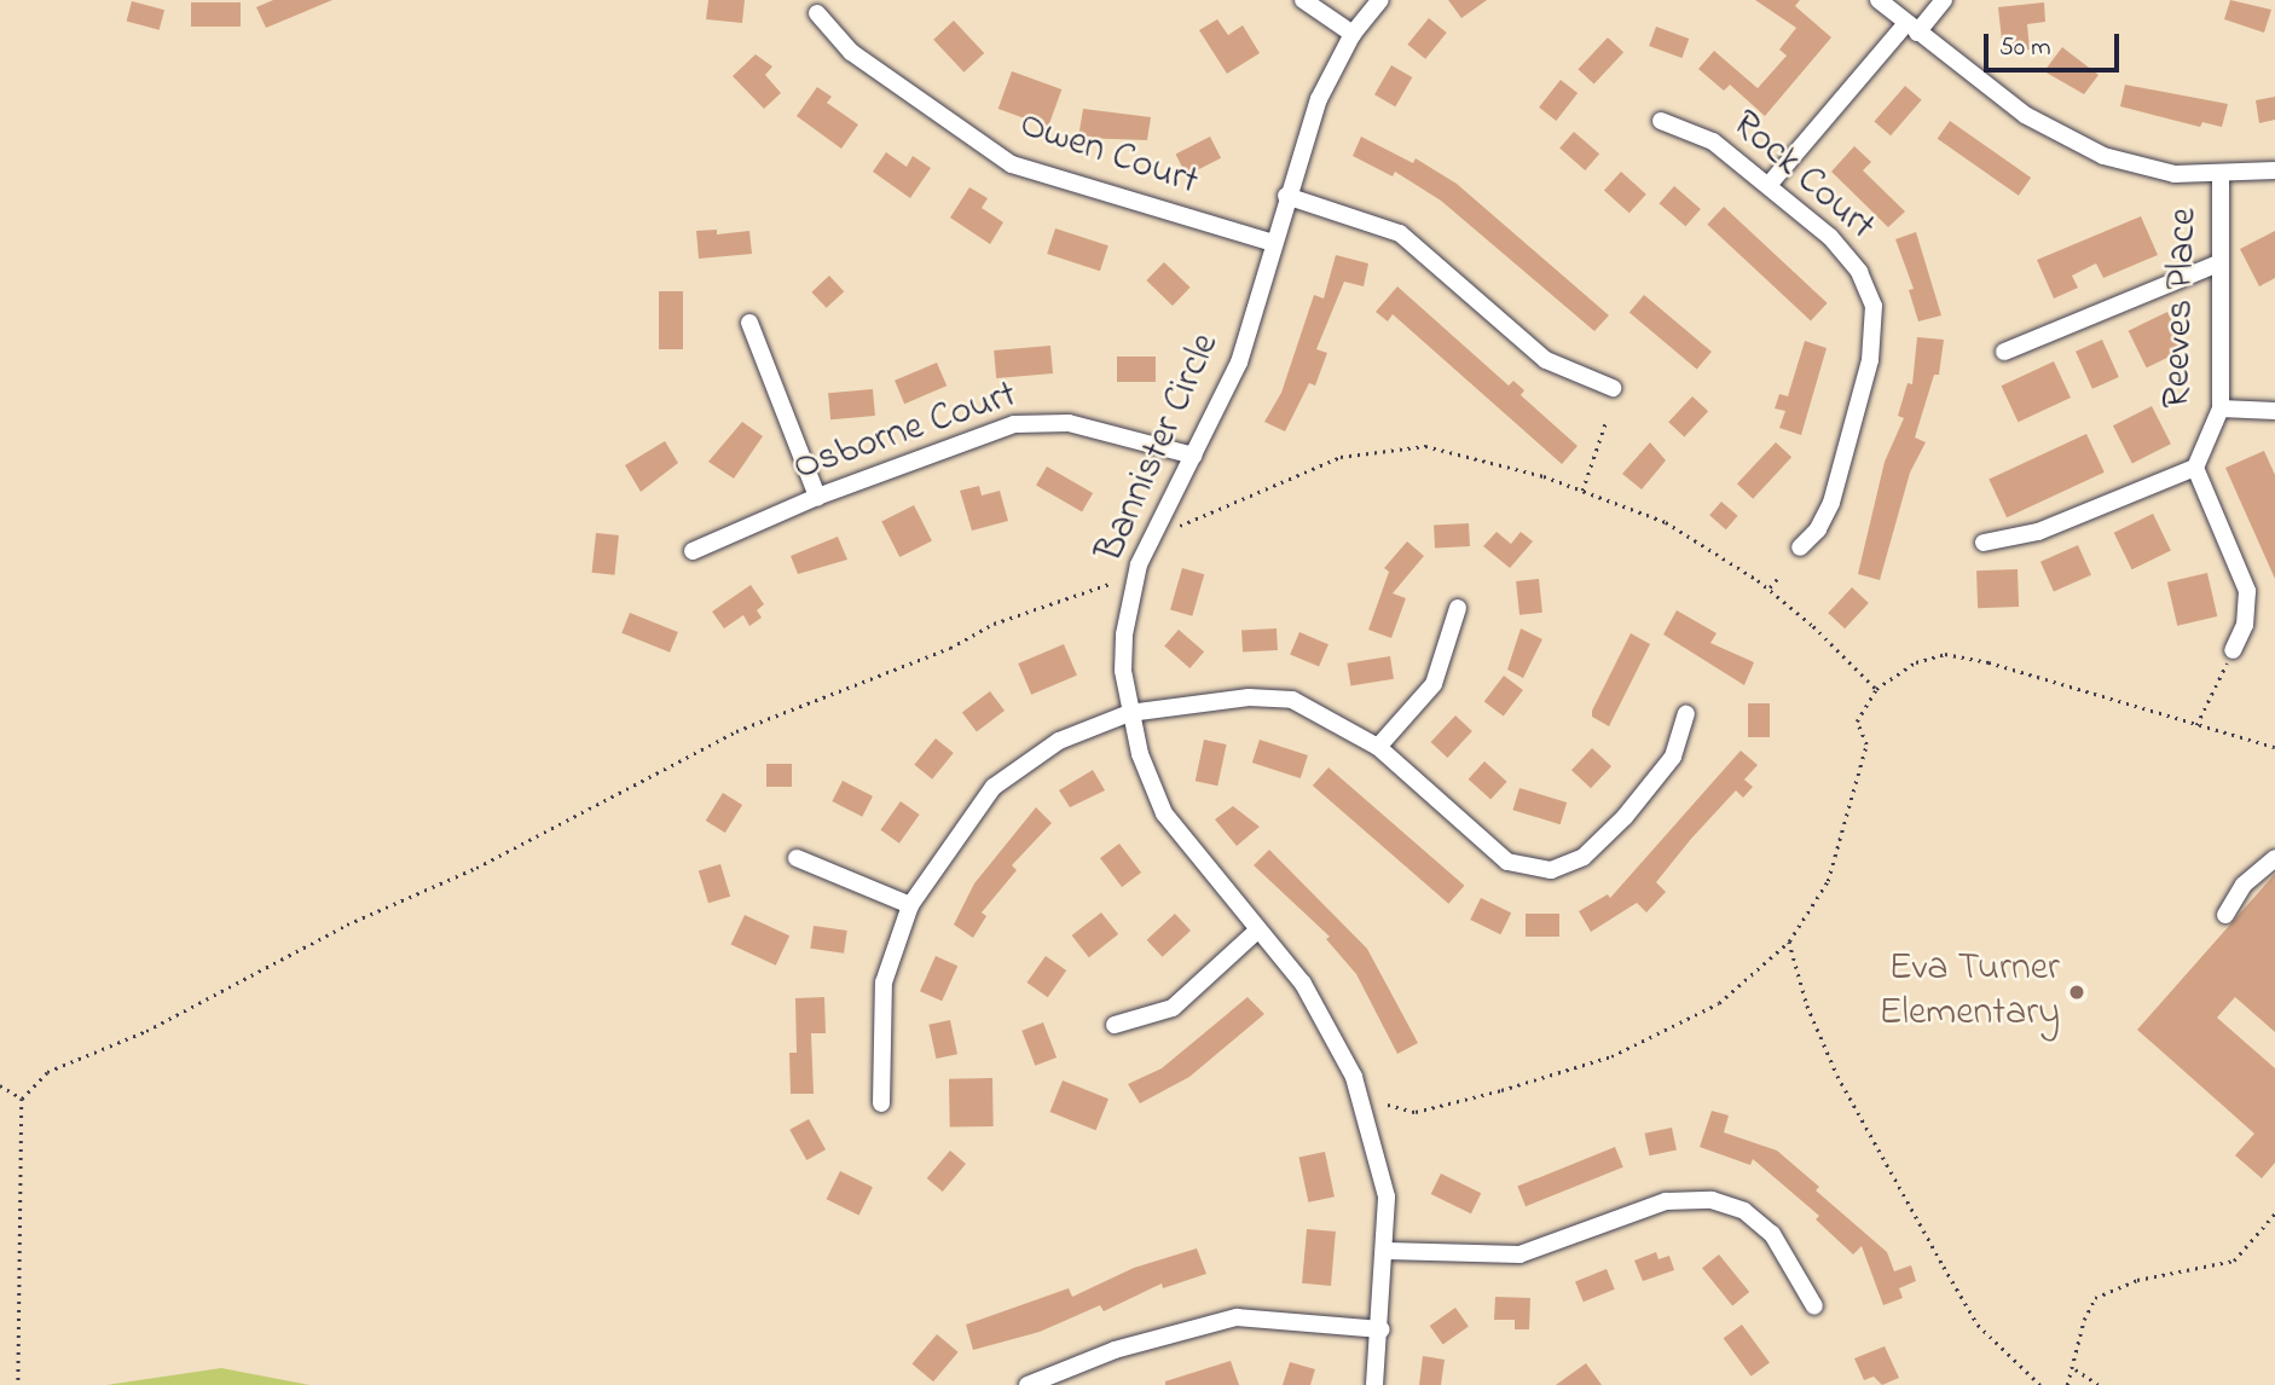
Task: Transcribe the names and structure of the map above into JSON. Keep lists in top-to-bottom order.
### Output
{
  "streets": {
    "street": [
      "Owen Court",
      "Rock Court",
      "Reeves Place",
      "Osborne Court",
      "Bannister Circle"
    ]
  },
  "crossings": [
    ["Owen Court", "Bannister Circle"],
    ["Osborne Court", "Bannister Circle"]
  ],
  "places": ["Eva Turner Elementary"],
  "scale_bar": "50 m"
}
